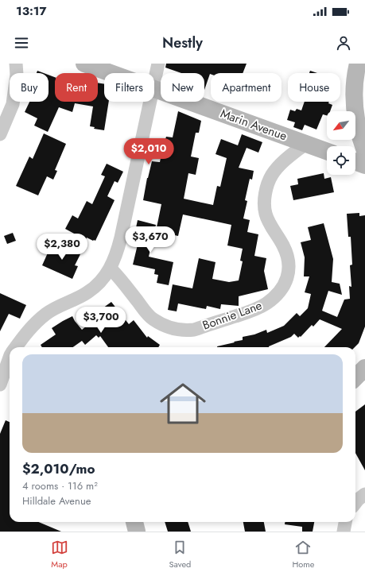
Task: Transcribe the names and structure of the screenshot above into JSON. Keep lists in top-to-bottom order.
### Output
{
  "streets": {
    "street": ["Marin Avenue", "Bonnie Lane"]
  },
  "crossings": [
    ["Marin Avenue", "Bonnie Lane"]
  ],
  "north": "bottom left",
  "page": {
    "status": "13:17",
    "header": "Nestly",
    "chip": [
      "Buy",
      "Rent",
      "Filters",
      "New",
      "Apartment",
      "House"
    ],
    "price": [
      "$2,010",
      "$3,670",
      "$2,380",
      "$3,700"
    ],
    "list": [
      {
        "name": "$2,010/mo",
        "note": "4 rooms · 116 m² · Hilldale Avenue"
      }
    ],
    "tabs": ["Map", "Saved", "Home"]
  }
}
